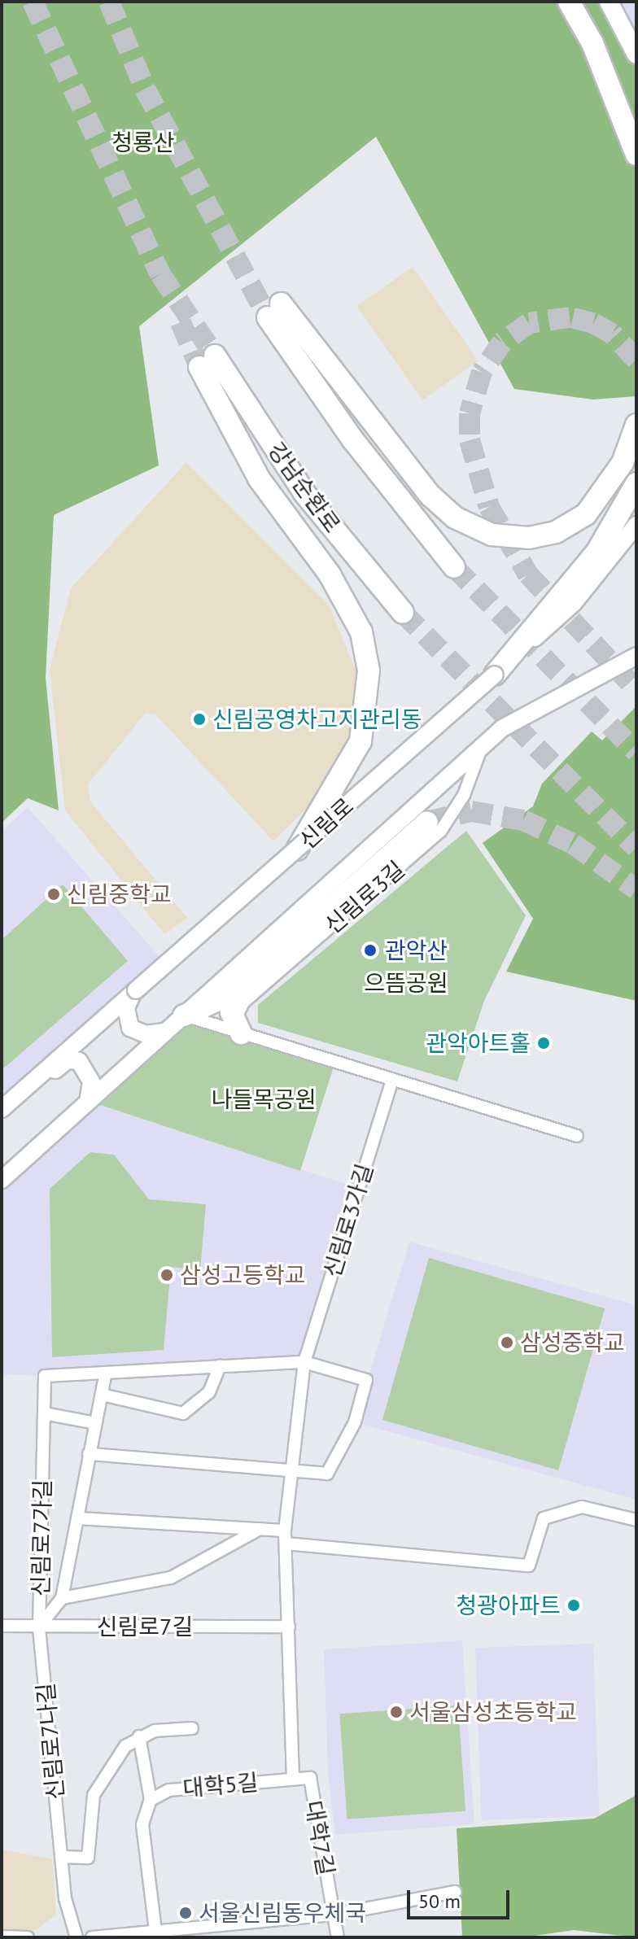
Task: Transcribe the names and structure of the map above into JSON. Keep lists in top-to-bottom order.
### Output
{
  "streets": {
    "highway": ["강남순환로"],
    "main road": ["신림로"],
    "street": [
      "신림로3길",
      "신림로3가길",
      "신림로7가길",
      "신림로7길",
      "신림로7나길",
      "대학5길",
      "대학7길"
    ]
  },
  "crossings": [
    ["강남순환로", "신림로"],
    ["신림로", "신림로3길"],
    ["신림로3가길", "신림로7가길"],
    ["신림로3가길", "신림로7길"],
    ["신림로3가길", "대학5길"],
    ["신림로3가길", "대학7길"],
    ["신림로7가길", "신림로7길"],
    ["신림로7가길", "신림로7나길"],
    ["신림로7길", "신림로7나길"],
    ["신림로7나길", "대학5길"],
    ["대학5길", "대학7길"]
  ],
  "parks": ["청룡산", "으뜸공원", "나들목공원"],
  "places": [
    "신림공영차고지관리동",
    "신림중학교",
    "관악산",
    "관악아트홀",
    "삼성고등학교",
    "삼성중학교",
    "청광아파트",
    "서울삼성초등학교",
    "서울신림동우체국"
  ],
  "scale_bar": "50 m"
}
